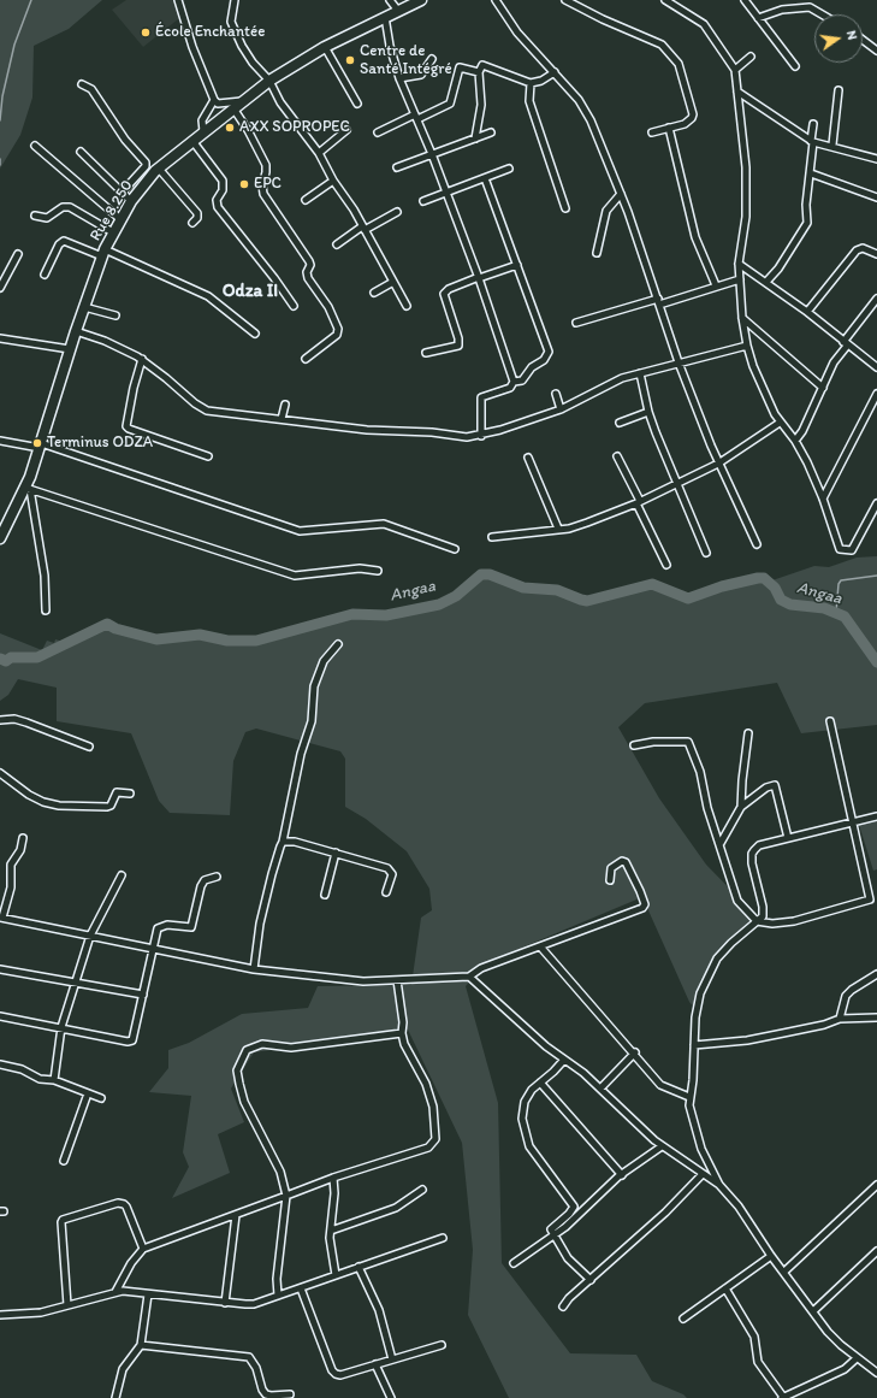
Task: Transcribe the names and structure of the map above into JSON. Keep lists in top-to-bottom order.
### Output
{
  "streets": {
    "highway": ["Rue 8.250"]
  },
  "districts": ["Odza II"],
  "water": ["Angaa"],
  "places": [
    "École Enchantée",
    "Centre de Santé Intégré",
    "AXX SOPROPEC",
    "EPC",
    "Terminus ODZA"
  ],
  "north": "right"
}
